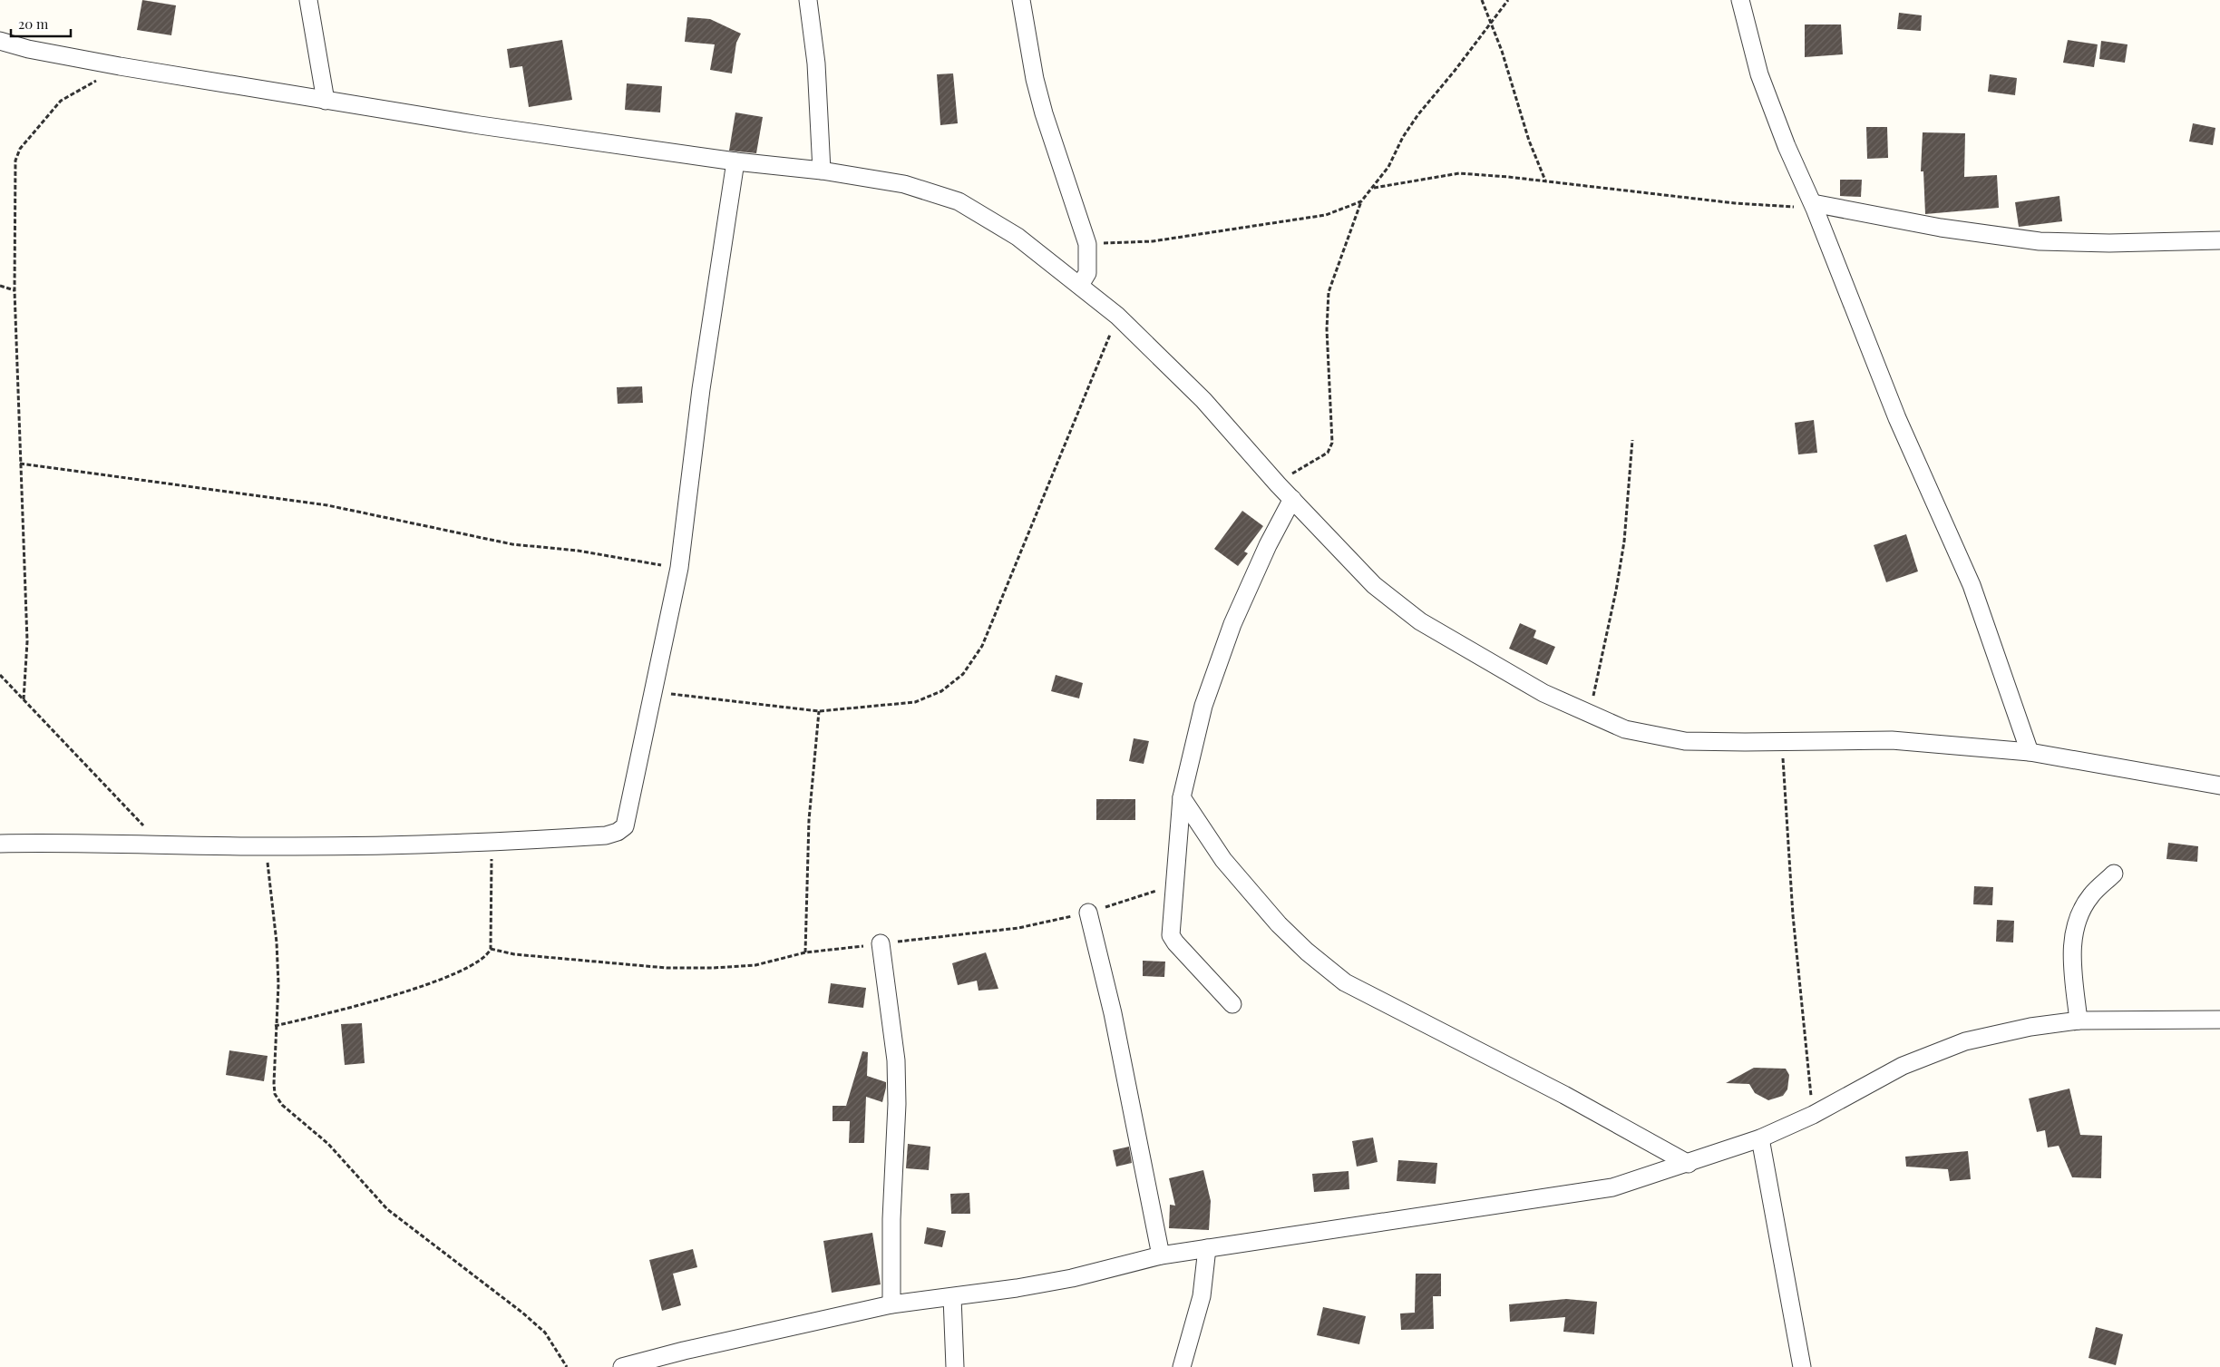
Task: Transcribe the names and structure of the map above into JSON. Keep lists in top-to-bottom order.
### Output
{
  "scale_bar": "20 m"
}
